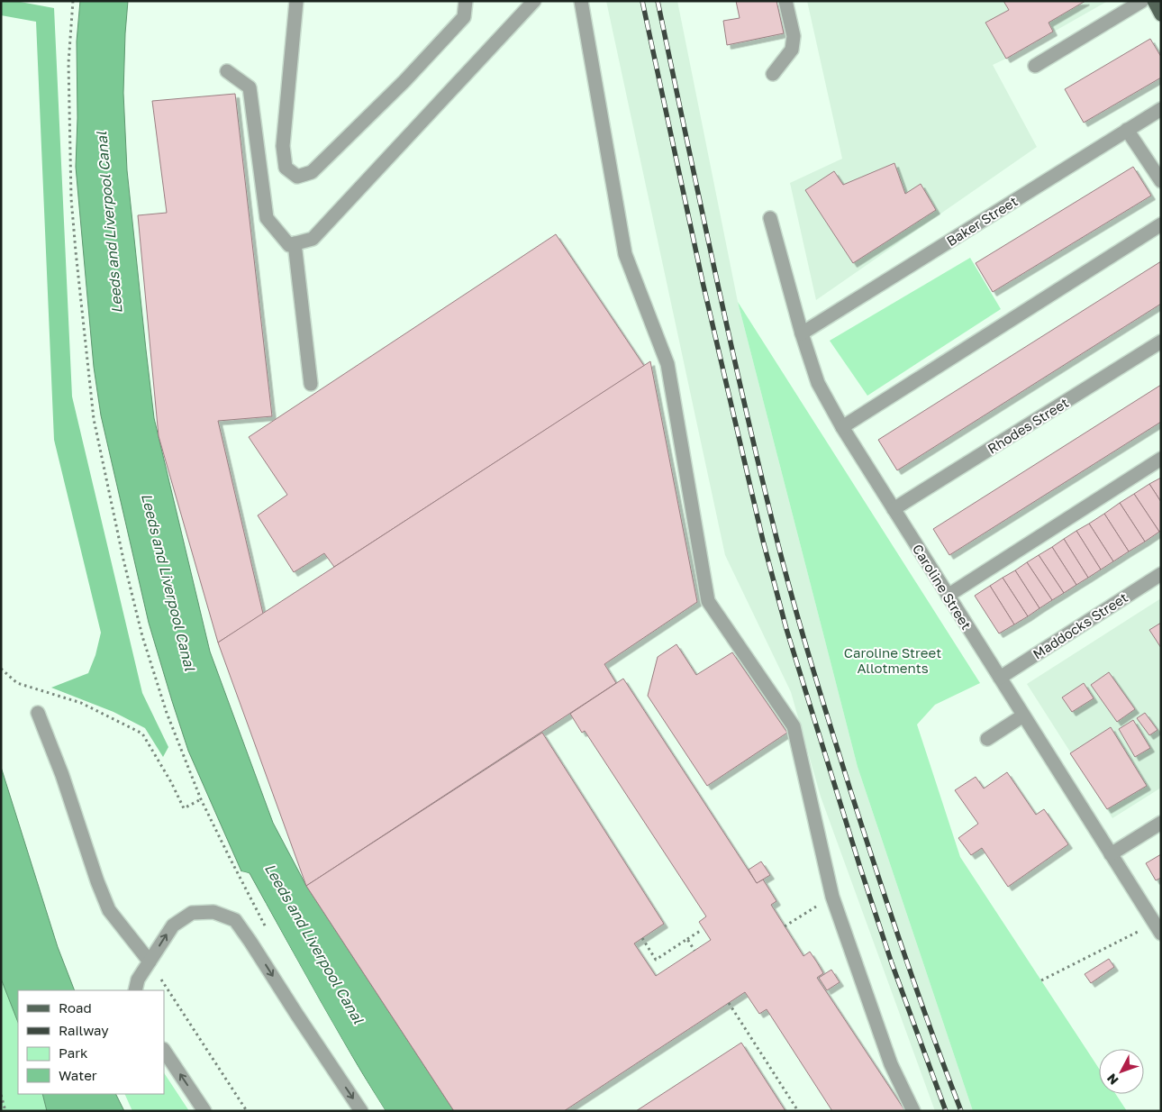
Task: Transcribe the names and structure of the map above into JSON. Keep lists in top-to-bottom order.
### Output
{
  "streets": {
    "street": [
      "Baker Street",
      "Rhodes Street",
      "Caroline Street",
      "Maddocks Street"
    ]
  },
  "crossings": [
    ["Baker Street", "Caroline Street"],
    ["Rhodes Street", "Caroline Street"],
    ["Caroline Street", "Maddocks Street"]
  ],
  "water": ["Leeds and Liverpool Canal"],
  "parks": ["Caroline Street Allotments"],
  "legend": [
    "Road",
    "Railway",
    "Park",
    "Water"
  ],
  "north": "bottom left"
}
